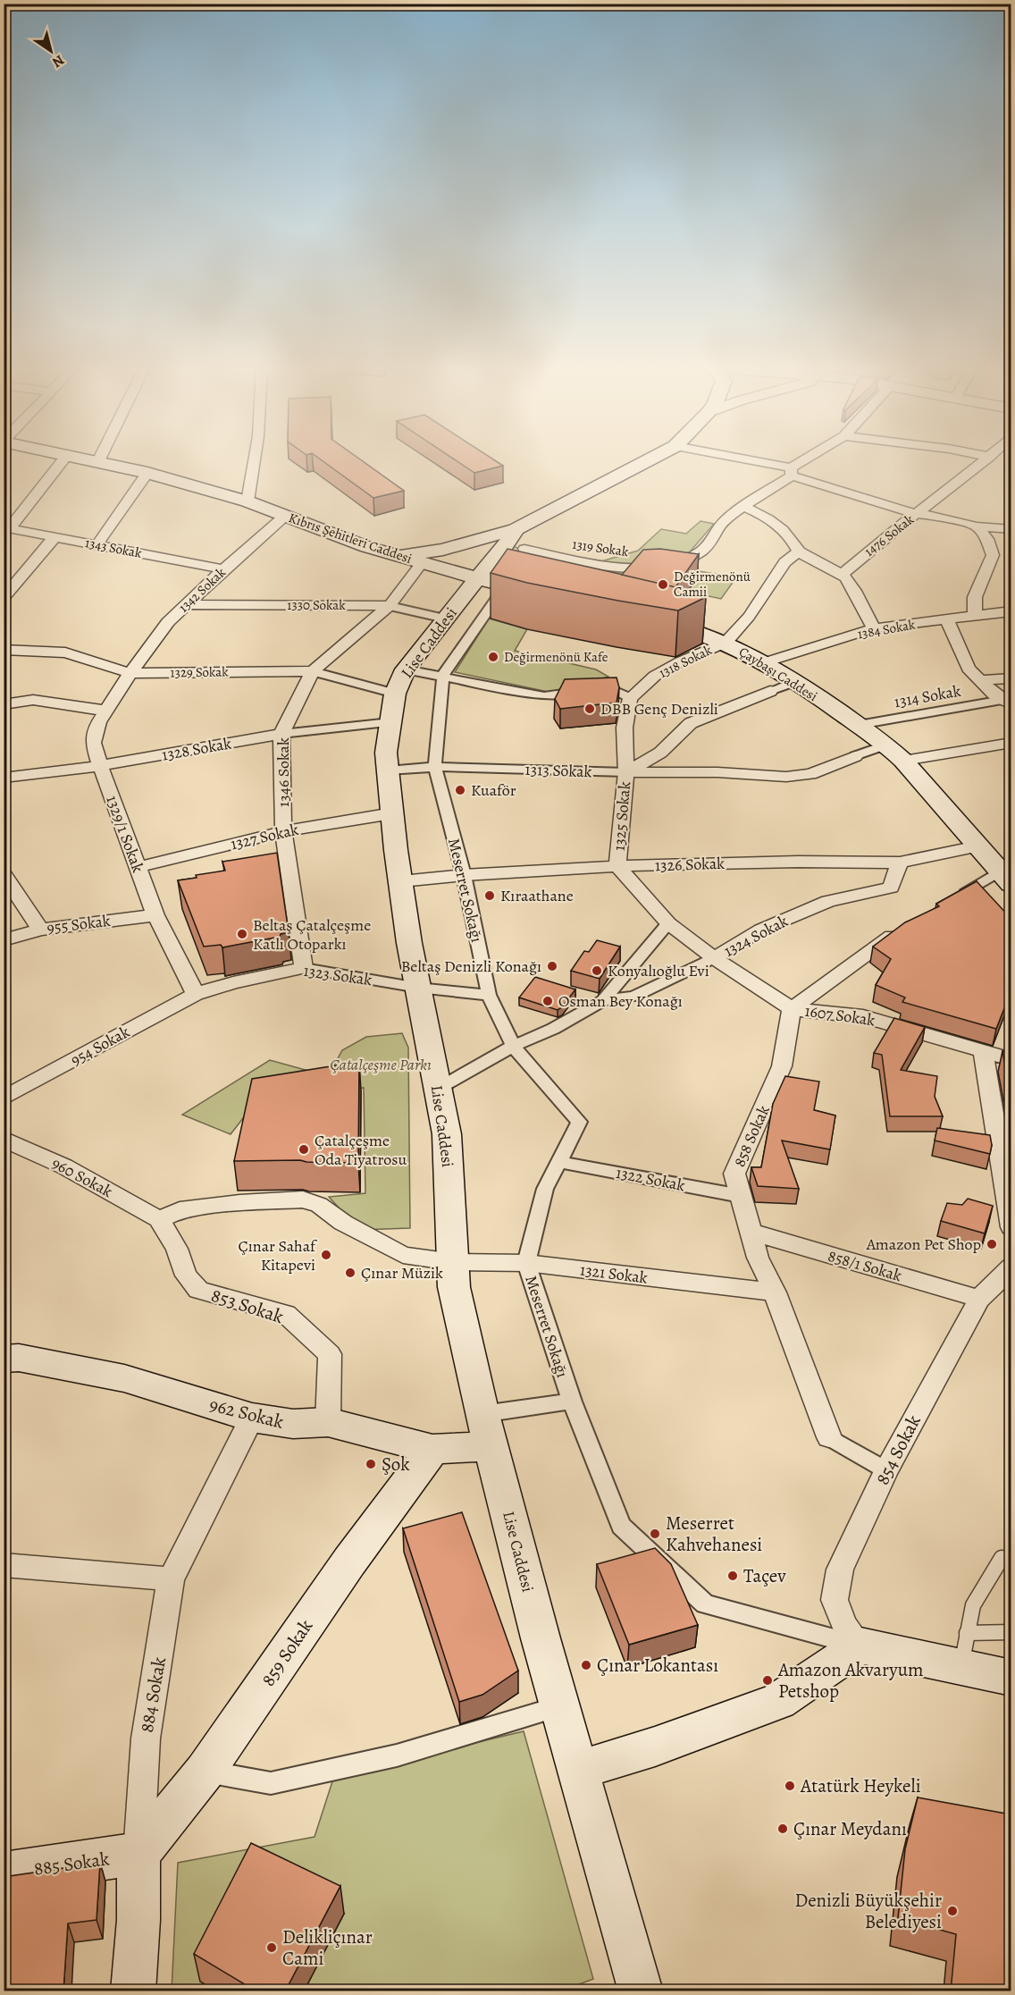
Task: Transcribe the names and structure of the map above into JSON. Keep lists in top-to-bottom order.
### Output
{
  "streets": {
    "main road": [
      "Kıbrıs Şehitleri Caddesi",
      "Lise Caddesi",
      "Çaybaşı Caddesi",
      "962 Sokak",
      "859 Sokak",
      "884 Sokak",
      "885 Sokak"
    ],
    "street": [
      "1476 Sokak",
      "1343 Sokak",
      "1319 Sokak",
      "1342 Sokak",
      "1330 Sokak",
      "1384 Sokak",
      "1318 Sokak",
      "1329 Sokak",
      "1314 Sokak",
      "1328 Sokak",
      "1313 Sokak",
      "1346 Sokak",
      "1325 Sokak",
      "1329/1 Sokak",
      "1327 Sokak",
      "1326 Sokak",
      "Meserret Sokağı",
      "955 Sokak",
      "1324 Sokak",
      "1323 Sokak",
      "1607 Sokak",
      "954 Sokak",
      "858 Sokak",
      "960 Sokak",
      "1322 Sokak",
      "858/1 Sokak",
      "1321 Sokak",
      "853 Sokak",
      "854 Sokak"
    ]
  },
  "crossings": [
    ["Kıbrıs Şehitleri Caddesi", "1342 Sokak"],
    ["Kıbrıs Şehitleri Caddesi", "Lise Caddesi"],
    ["Kıbrıs Şehitleri Caddesi", "1346 Sokak"],
    ["1343 Sokak", "1342 Sokak"],
    ["1342 Sokak", "1330 Sokak"],
    ["1342 Sokak", "1329 Sokak"],
    ["1342 Sokak", "1329/1 Sokak"],
    ["1330 Sokak", "Lise Caddesi"],
    ["1330 Sokak", "1346 Sokak"],
    ["1384 Sokak", "Çaybaşı Caddesi"],
    ["Lise Caddesi", "1329 Sokak"],
    ["Lise Caddesi", "1328 Sokak"],
    ["Lise Caddesi", "1313 Sokak"],
    ["Lise Caddesi", "1327 Sokak"],
    ["Lise Caddesi", "1326 Sokak"],
    ["Lise Caddesi", "1324 Sokak"],
    ["Lise Caddesi", "1323 Sokak"],
    ["Lise Caddesi", "1321 Sokak"],
    ["Lise Caddesi", "962 Sokak"],
    ["1318 Sokak", "Çaybaşı Caddesi"],
    ["1329 Sokak", "1346 Sokak"],
    ["1329 Sokak", "1329/1 Sokak"],
    ["Çaybaşı Caddesi", "1314 Sokak"],
    ["Çaybaşı Caddesi", "1326 Sokak"],
    ["1328 Sokak", "1346 Sokak"],
    ["1328 Sokak", "1329/1 Sokak"],
    ["1313 Sokak", "1325 Sokak"],
    ["1313 Sokak", "Meserret Sokağı"],
    ["1346 Sokak", "1327 Sokak"],
    ["1346 Sokak", "1323 Sokak"],
    ["1325 Sokak", "1326 Sokak"],
    ["1325 Sokak", "1324 Sokak"],
    ["1325 Sokak", "1607 Sokak"],
    ["1325 Sokak", "858 Sokak"],
    ["1329/1 Sokak", "1327 Sokak"],
    ["1329/1 Sokak", "955 Sokak"],
    ["1329/1 Sokak", "1323 Sokak"],
    ["1329/1 Sokak", "954 Sokak"],
    ["1326 Sokak", "Meserret Sokağı"],
    ["1326 Sokak", "1324 Sokak"],
    ["Meserret Sokağı", "1324 Sokak"],
    ["Meserret Sokağı", "1323 Sokak"],
    ["Meserret Sokağı", "1322 Sokak"],
    ["Meserret Sokağı", "1321 Sokak"],
    ["Meserret Sokağı", "854 Sokak"],
    ["1323 Sokak", "954 Sokak"],
    ["1607 Sokak", "858 Sokak"],
    ["858 Sokak", "1322 Sokak"],
    ["858 Sokak", "858/1 Sokak"],
    ["858 Sokak", "1321 Sokak"],
    ["960 Sokak", "1321 Sokak"],
    ["960 Sokak", "853 Sokak"],
    ["858/1 Sokak", "854 Sokak"],
    ["1321 Sokak", "853 Sokak"],
    ["853 Sokak", "962 Sokak"],
    ["962 Sokak", "859 Sokak"],
    ["962 Sokak", "884 Sokak"],
    ["859 Sokak", "884 Sokak"],
    ["859 Sokak", "885 Sokak"],
    ["884 Sokak", "885 Sokak"]
  ],
  "parks": ["Çatalçeşme Parkı"],
  "places": [
    "Değirmenönü Camii",
    "Değirmenönü Kafe",
    "DBB Genç Denizli",
    "Kuaför",
    "Kıraathane",
    "Beltaş Çatalçeşme Katlı Otoparkı",
    "Beltaş Denizli Konağı",
    "Konyalıoğlu Evi",
    "Osman Bey Konağı",
    "Çatalçeşme Oda Tiyatrosu",
    "Amazon Pet Shop",
    "Çınar Sahaf Kitapevi",
    "Çınar Müzik",
    "Şok",
    "Meserret Kahvehanesi",
    "Taçev",
    "Çınar Lokantası",
    "Amazon Akvaryum Petshop",
    "Atatürk Heykeli",
    "Çınar Meydanı",
    "Denizli Büyükşehir Belediyesi",
    "Delikliçınar Cami"
  ],
  "north": "bottom right"
}
